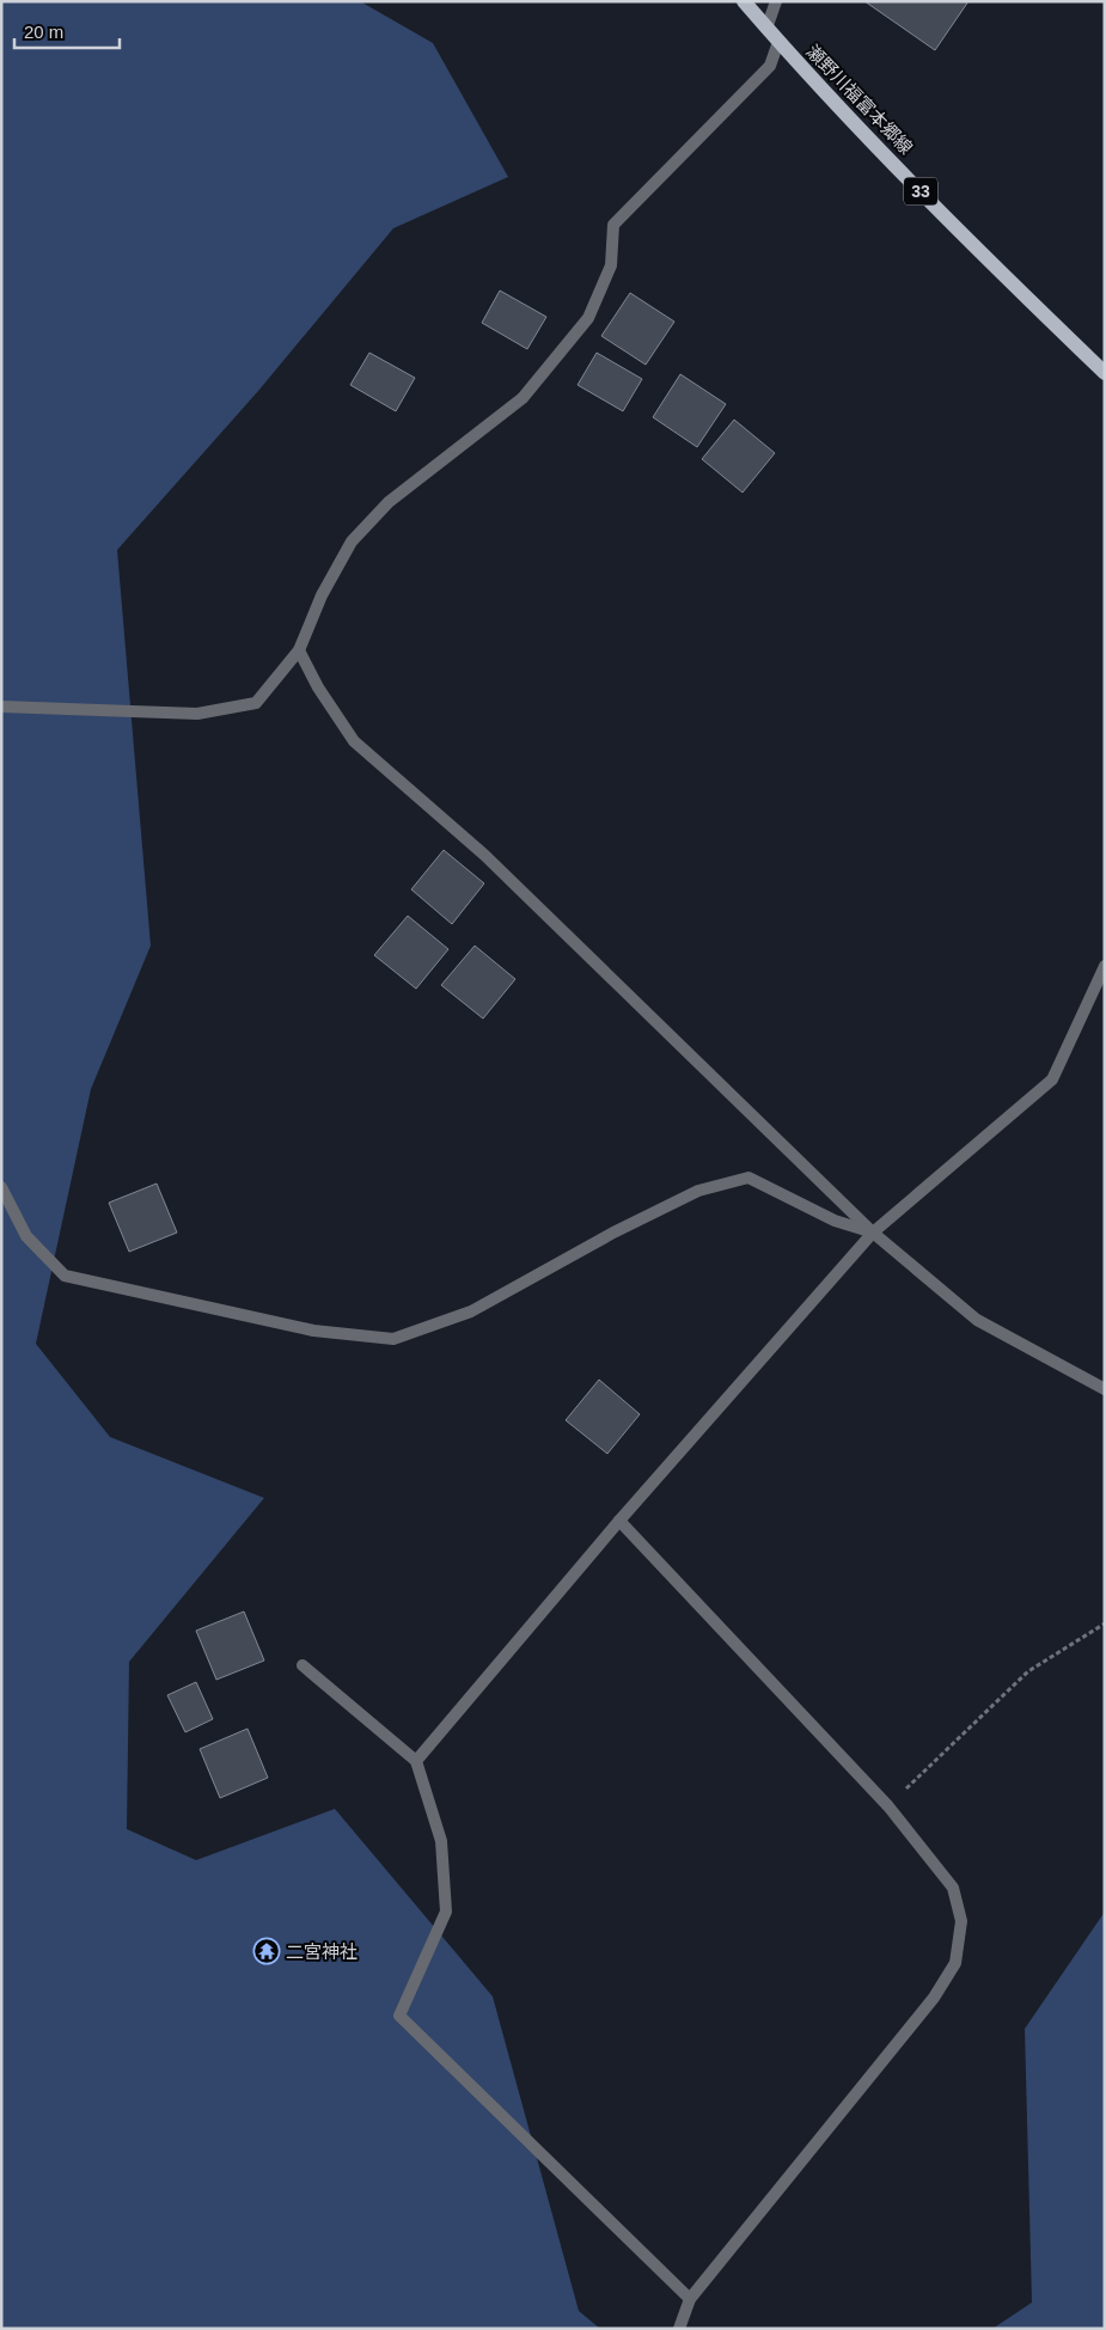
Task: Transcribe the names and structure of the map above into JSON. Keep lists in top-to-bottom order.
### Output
{
  "streets": {
    "main road": ["瀬野川福富本郷線", "33"]
  },
  "places": {
    "temple": ["二宮神社"]
  },
  "scale_bar": "20 m"
}
